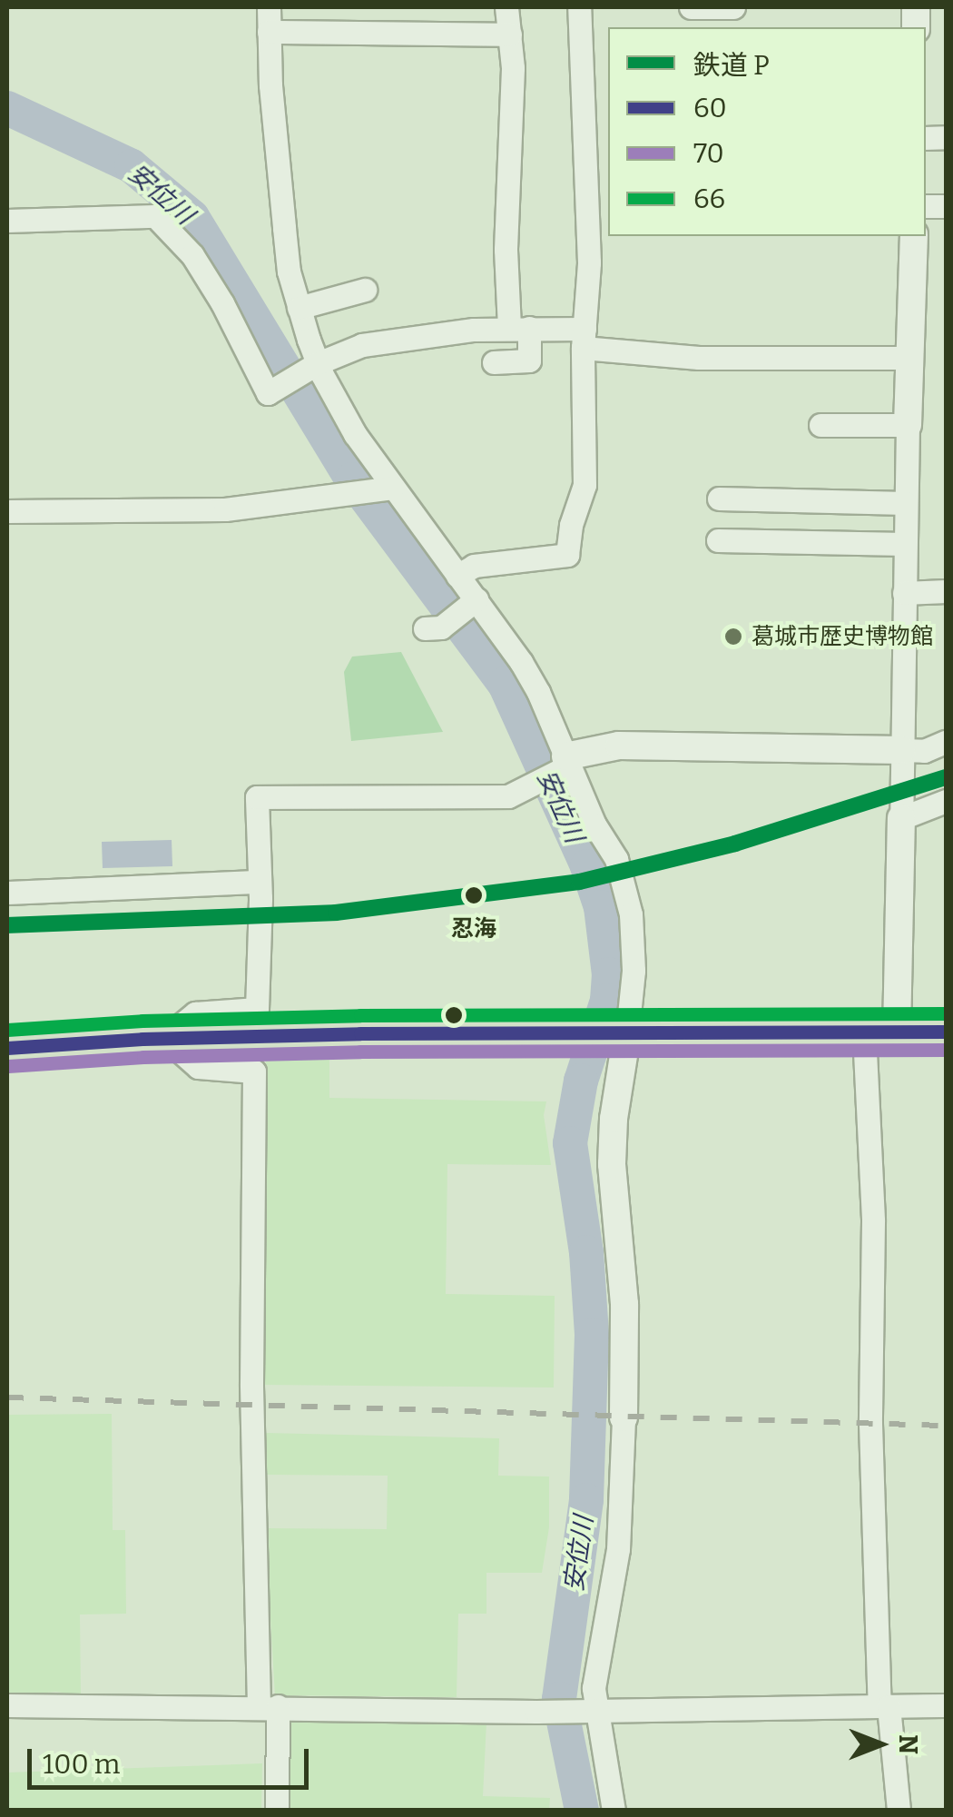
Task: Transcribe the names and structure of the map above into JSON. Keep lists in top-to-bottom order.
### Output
{
  "water": ["安位川"],
  "places": ["葛城市歴史博物館", "忍海"],
  "lines": [
    "rail line P",
    "transit line 66",
    "transit line 60",
    "transit line 70"
  ],
  "legend": [
    "鉄道 P",
    "60",
    "70",
    "66"
  ],
  "scale_bar": "100 m",
  "north": "right"
}
